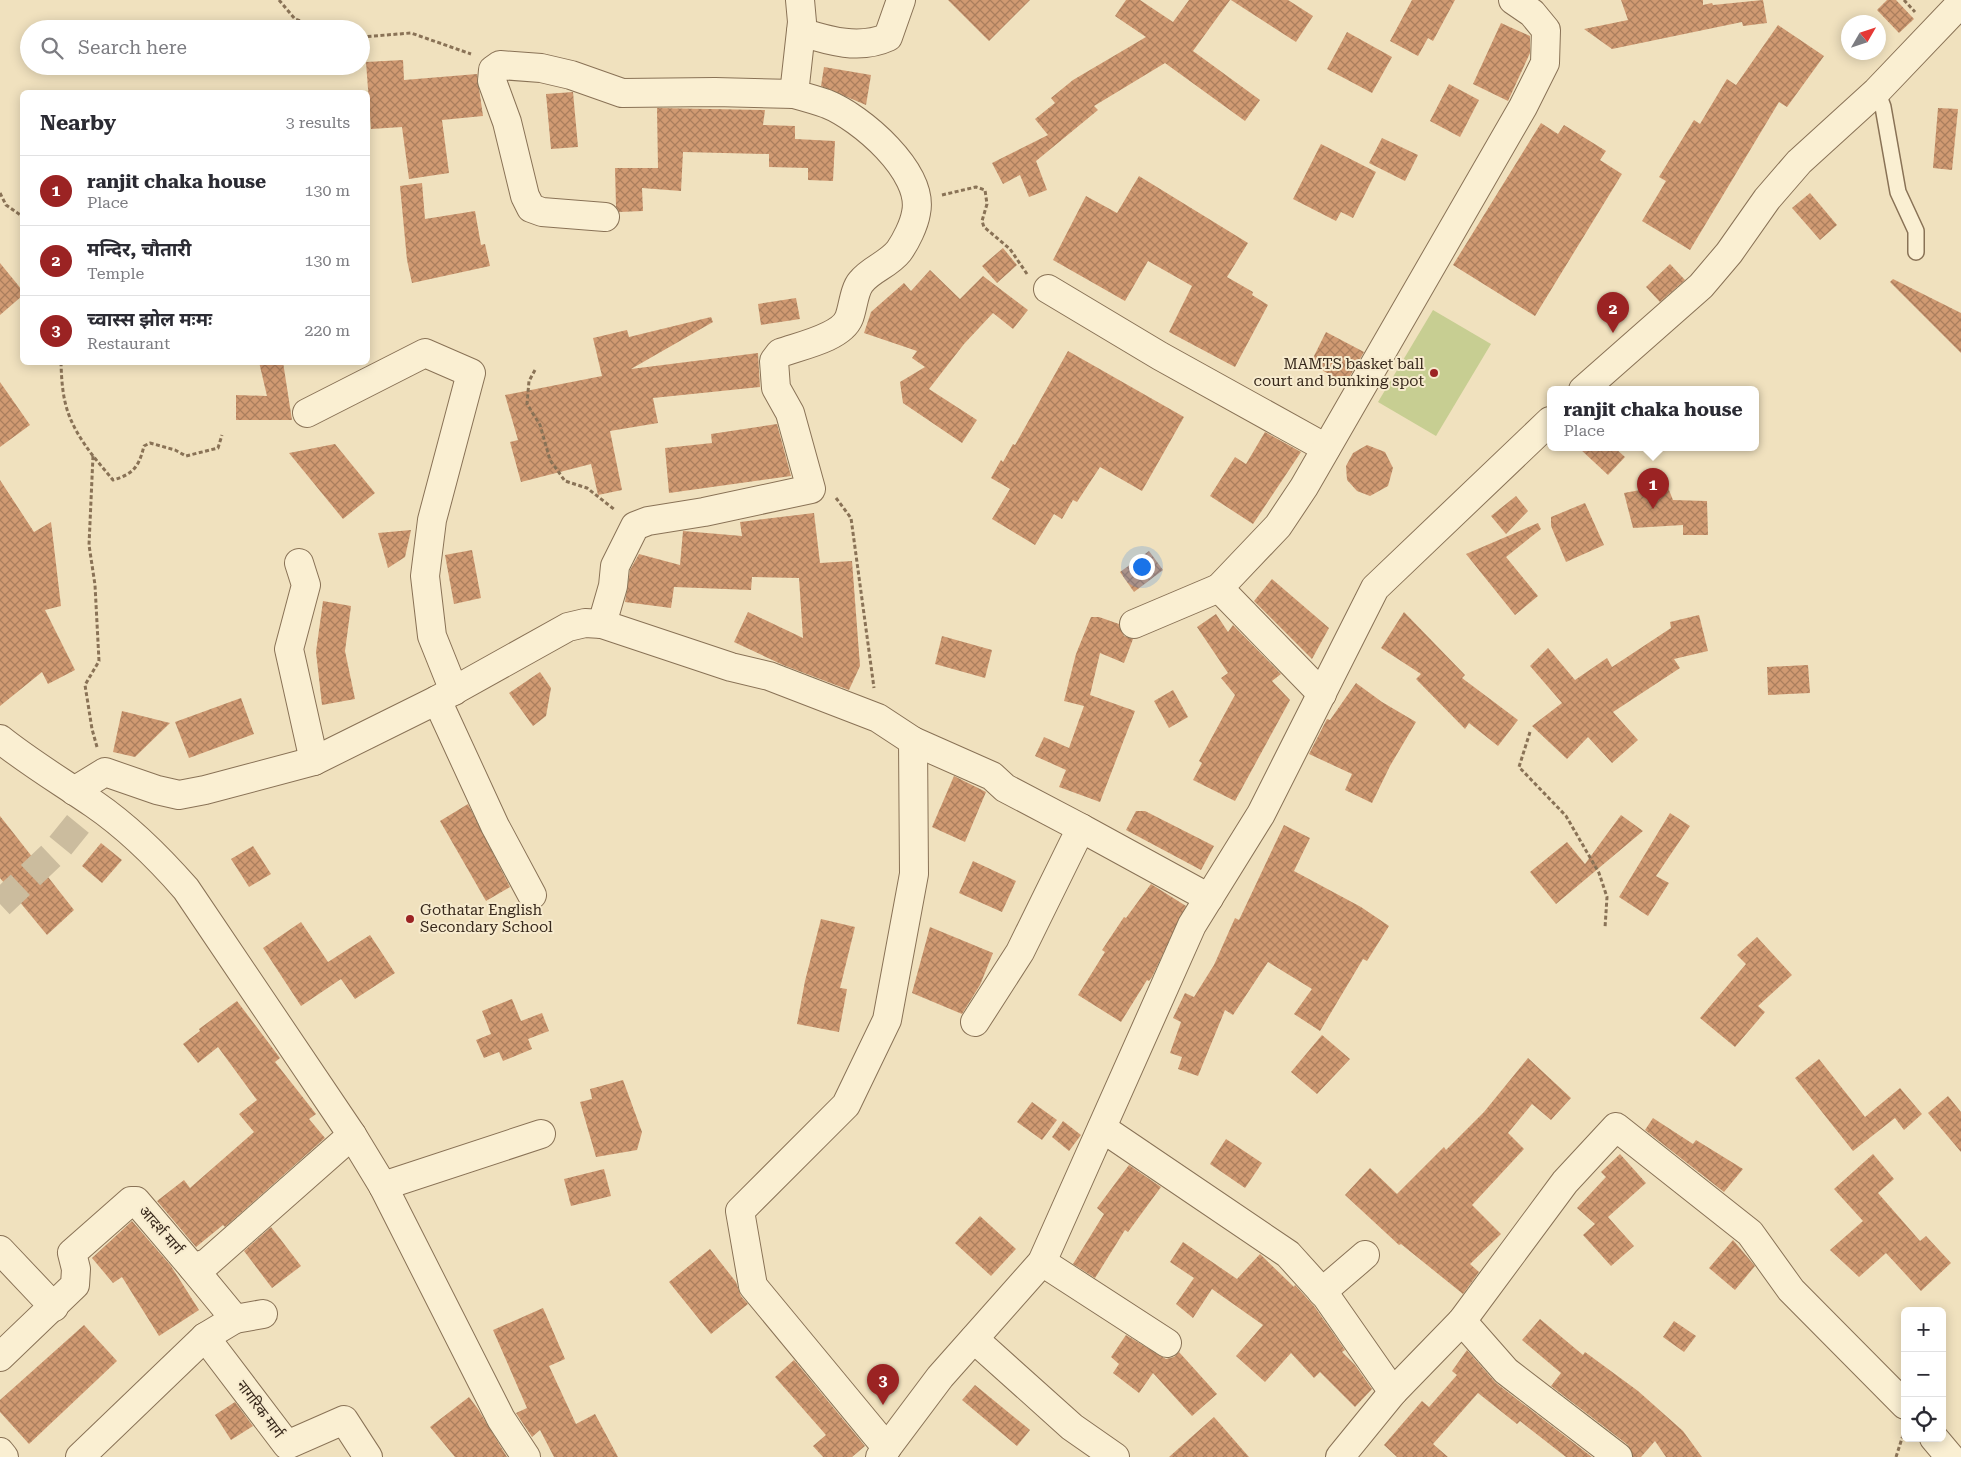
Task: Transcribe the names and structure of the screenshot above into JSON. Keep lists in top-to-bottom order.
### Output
{
  "streets": {
    "street": ["आदर्श मार्ग", "नागरिक मार्ग"]
  },
  "places": ["MAMTS basket ball court and bunking spot", "Gothatar English Secondary School"],
  "north": "top right",
  "page": {
    "search": "Search here",
    "heading": ["Nearby", "3 results"],
    "list": [
      {
        "mark": "1",
        "name": "ranjit chaka house",
        "note": "Place",
        "value": "130 m"
      },
      {
        "mark": "2",
        "name": "मन्दिर, चौतारी",
        "note": "Temple",
        "value": "130 m"
      },
      {
        "mark": "3",
        "name": "च्वास्स झोल मःमः",
        "note": "Restaurant",
        "value": "220 m"
      }
    ],
    "pins": ["2", "1", "3"],
    "popup": ["ranjit chaka house", "Place"],
    "map_buttons": ["+", "−"]
  }
}
